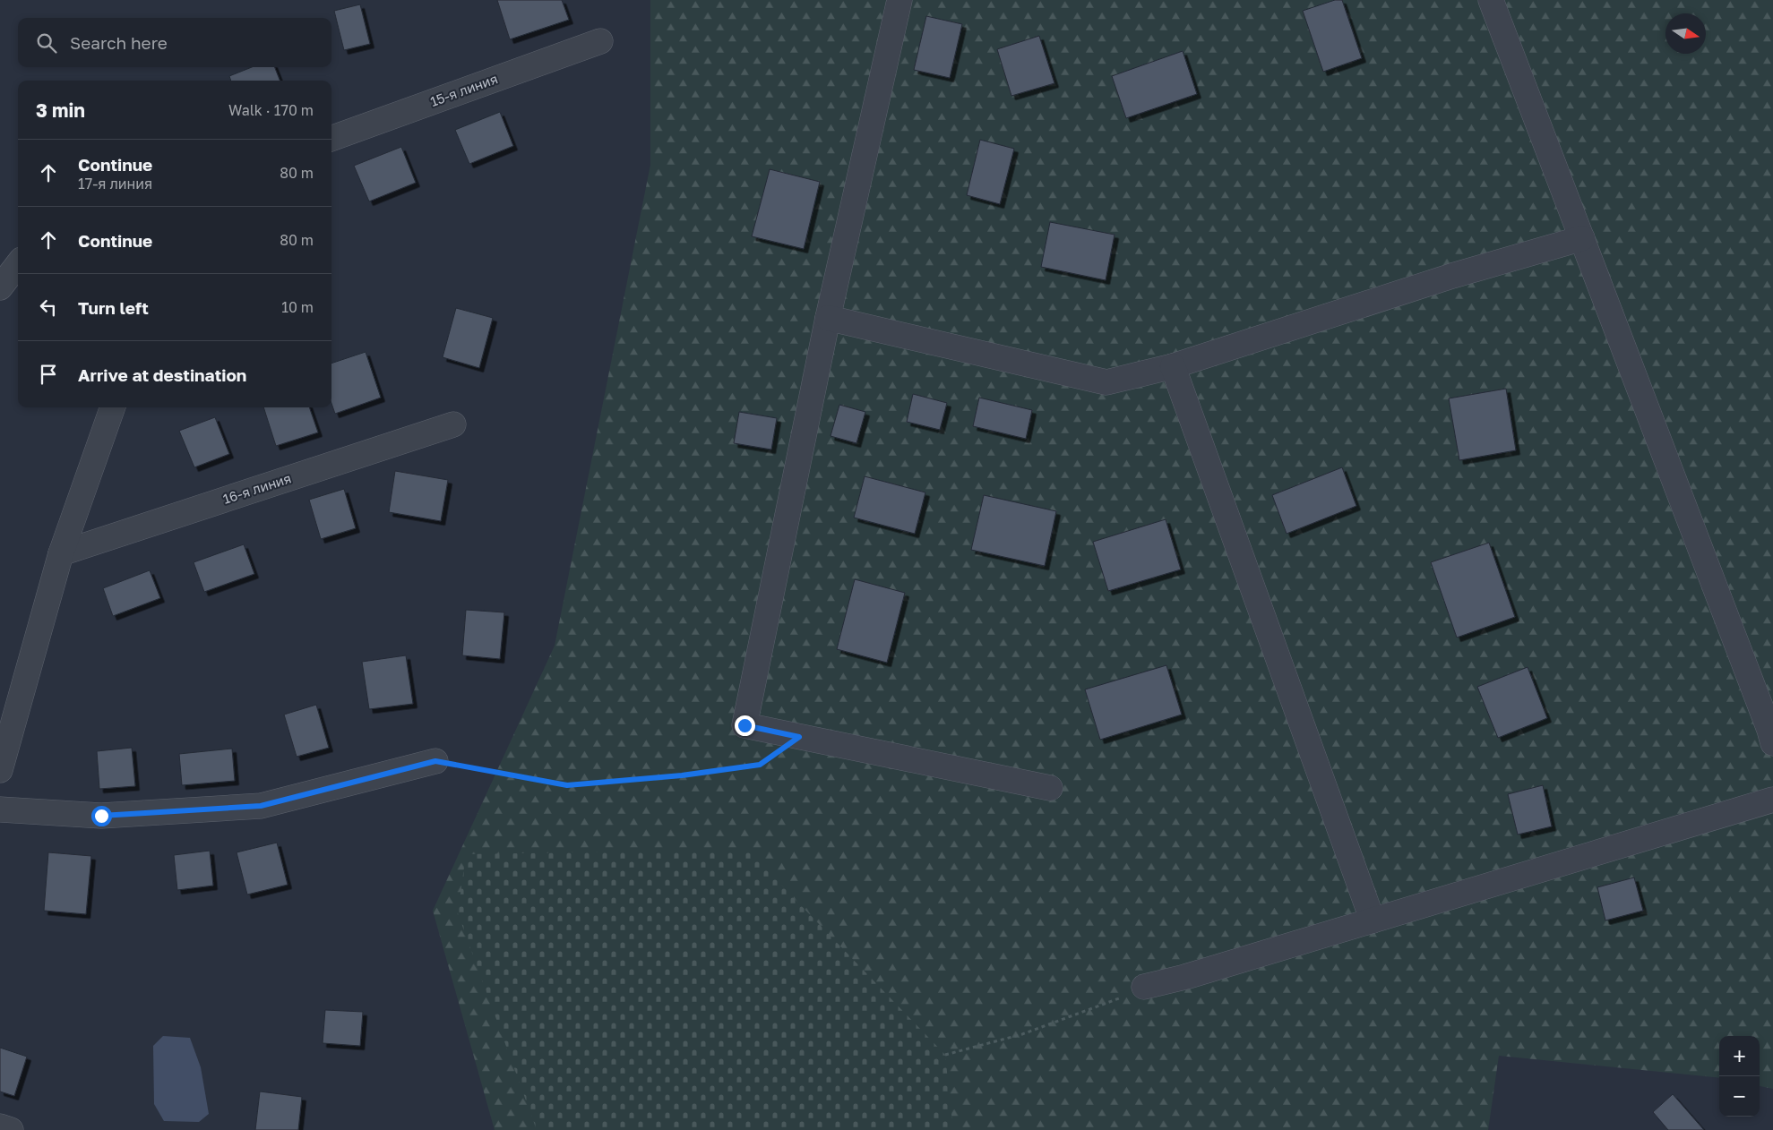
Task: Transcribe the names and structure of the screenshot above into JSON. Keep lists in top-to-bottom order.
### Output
{
  "streets": {
    "street": ["15-я линия", "16-я линия"]
  },
  "north": "right",
  "page": {
    "search": "Search here",
    "heading": ["3 min", "Walk · 170 m"],
    "list": [
      ["Continue", "17-я линия", "80 m"],
      ["Continue", "80 m"],
      ["Turn left", "10 m"],
      "Arrive at destination"
    ],
    "map_buttons": ["+", "−"]
  }
}
